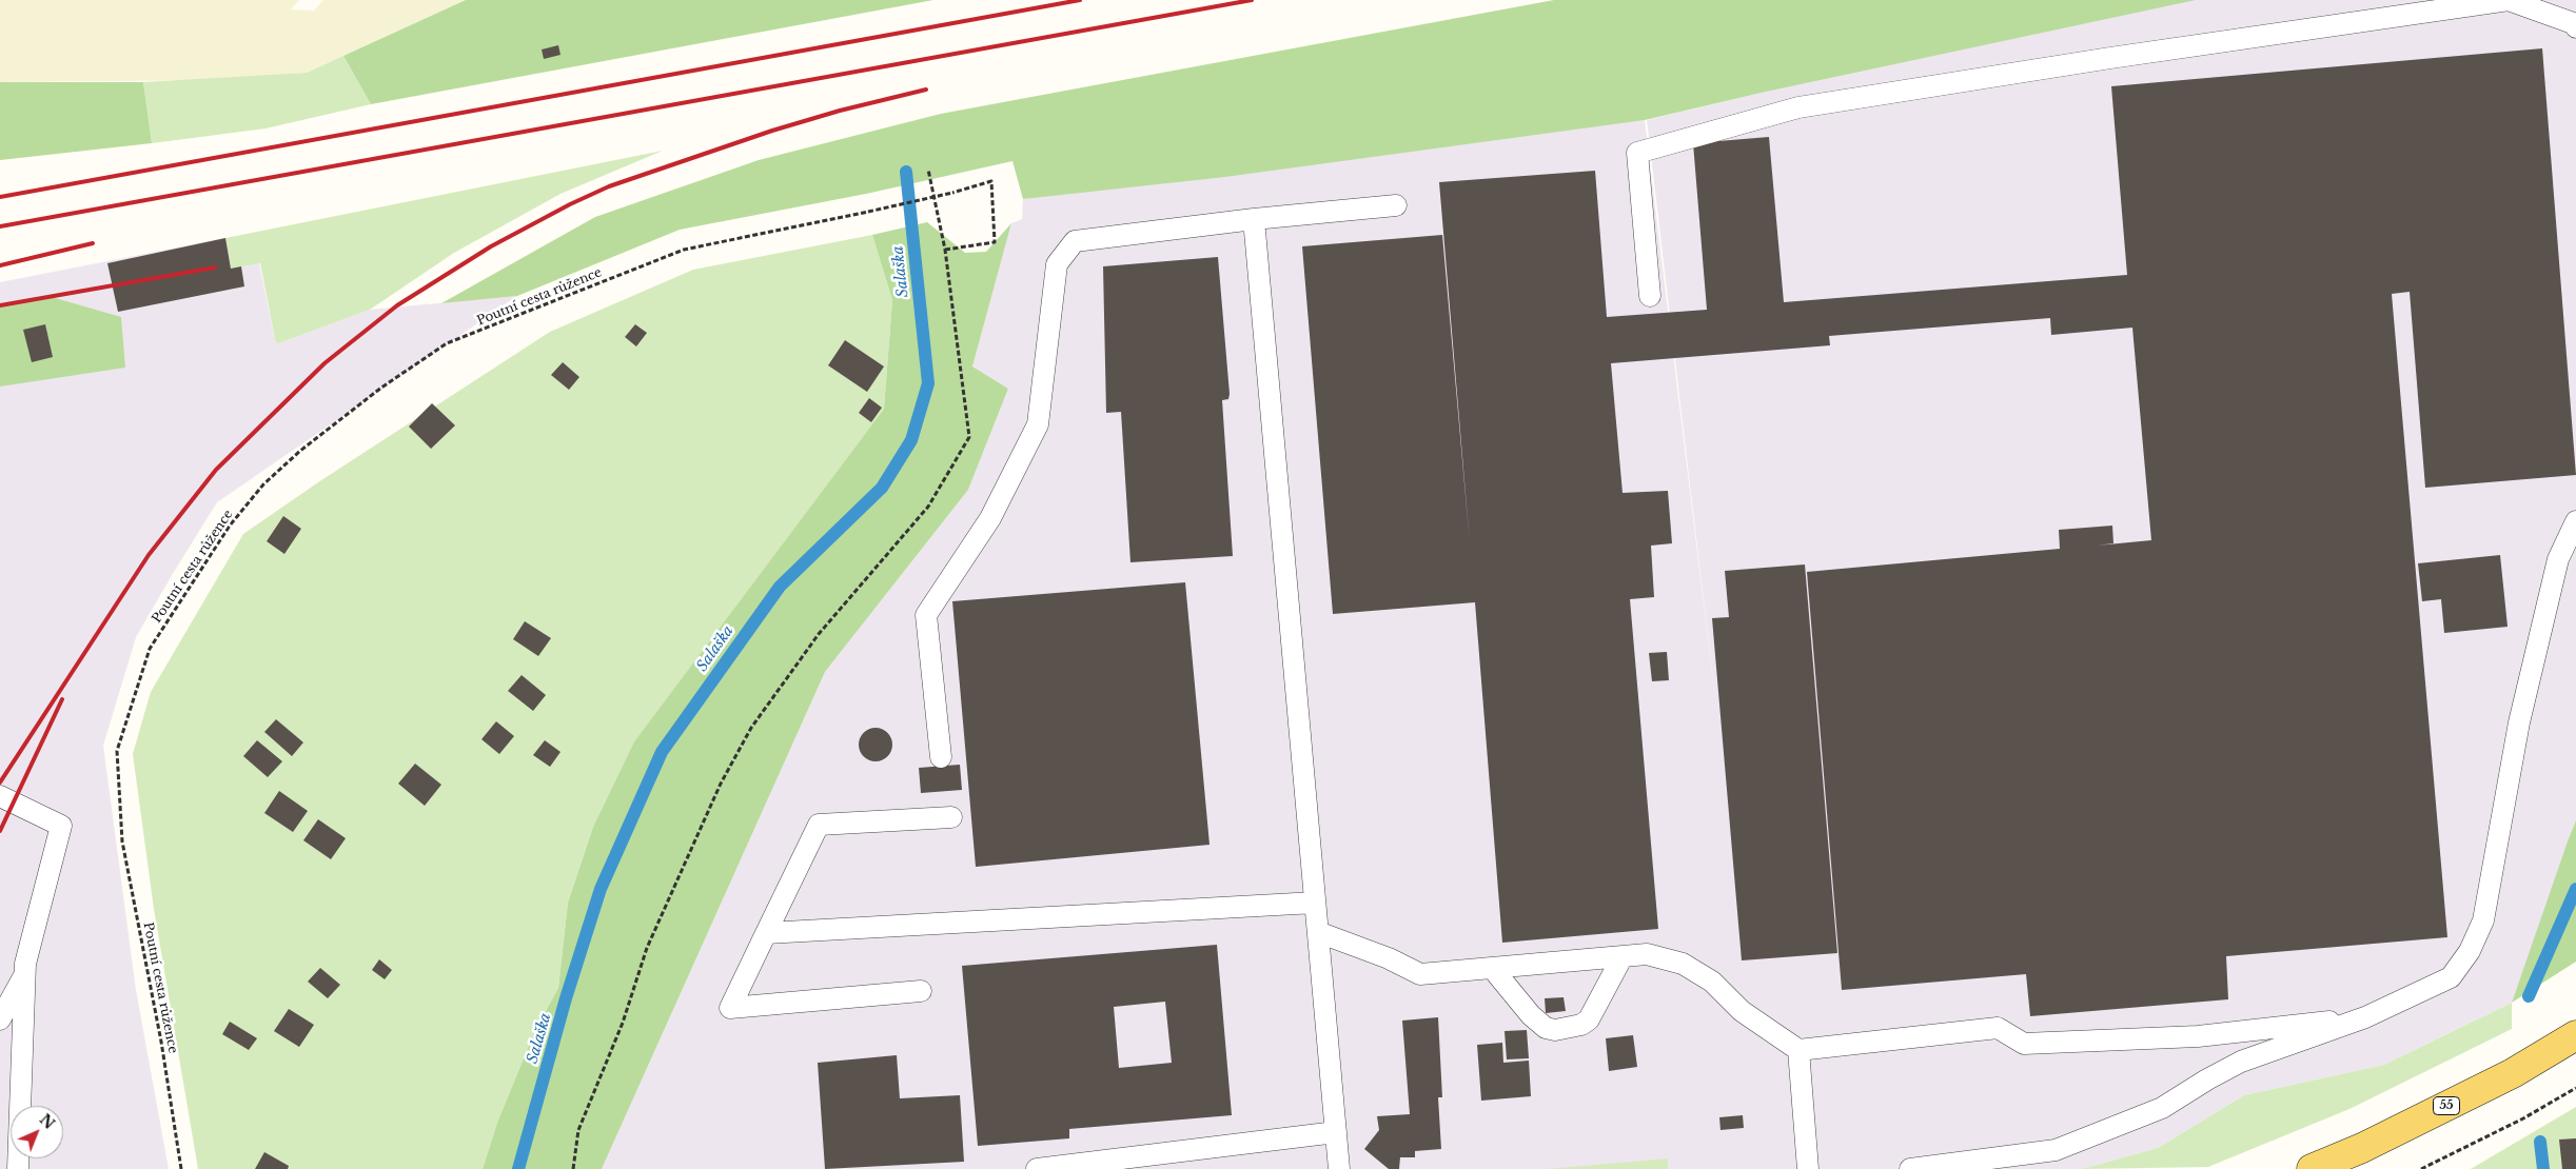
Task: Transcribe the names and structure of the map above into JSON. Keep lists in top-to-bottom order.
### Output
{
  "streets": {
    "main road": ["55"],
    "path": ["Poutní cesta růžence"]
  },
  "water": ["Salaška"],
  "north": "top right"
}
